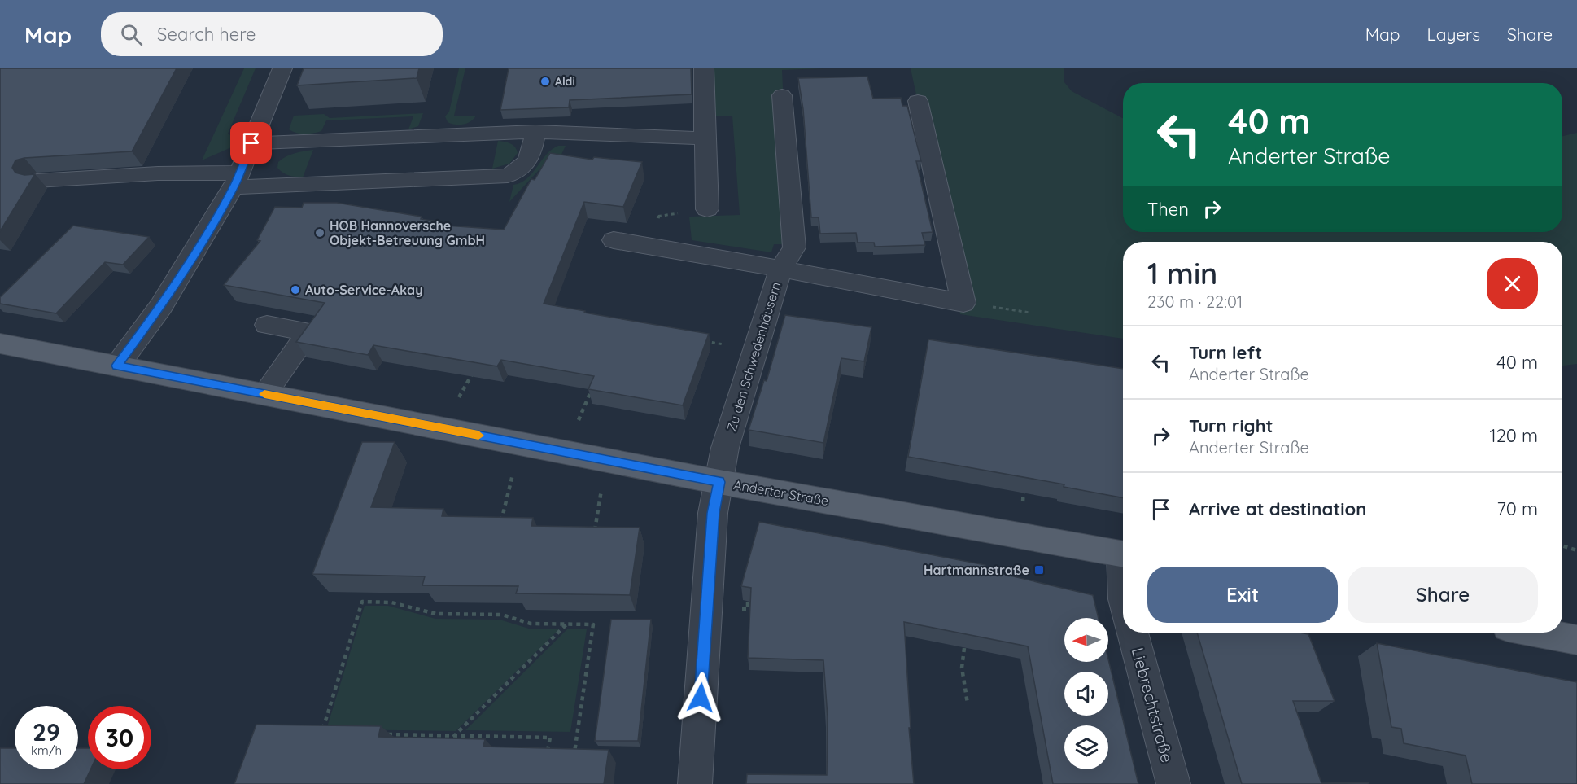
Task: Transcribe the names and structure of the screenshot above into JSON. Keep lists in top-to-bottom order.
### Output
{
  "streets": {
    "main road": ["Anderter Straße"],
    "street": ["Zu den Schwedenhäusern", "Liebrechtstraße"]
  },
  "crossings": [
    ["Zu den Schwedenhäusern", "Anderter Straße"]
  ],
  "places": {
    "other": ["Aldi", "HOB Hannoversche Objekt-Betreuung GmbH", "Auto-Service-Akay"],
    "transit": ["Hartmannstraße"]
  },
  "north": "left",
  "page": {
    "header": "Map",
    "search": "Search here",
    "nav": ["Map", "Layers", "Share"],
    "turn": ["40 m", "Anderter Straße"],
    "then": "Then",
    "heading": ["1 min", "230 m · 22:01"],
    "list": [
      {
        "name": "Turn left",
        "note": "Anderter Straße",
        "value": "40 m"
      },
      {
        "name": "Turn right",
        "note": "Anderter Straße",
        "value": "120 m"
      },
      {
        "name": "Arrive at destination",
        "value": "70 m"
      }
    ],
    "buttons": ["Exit", "Share"],
    "speed": "29 km/h",
    "limit": "30"
  }
}
